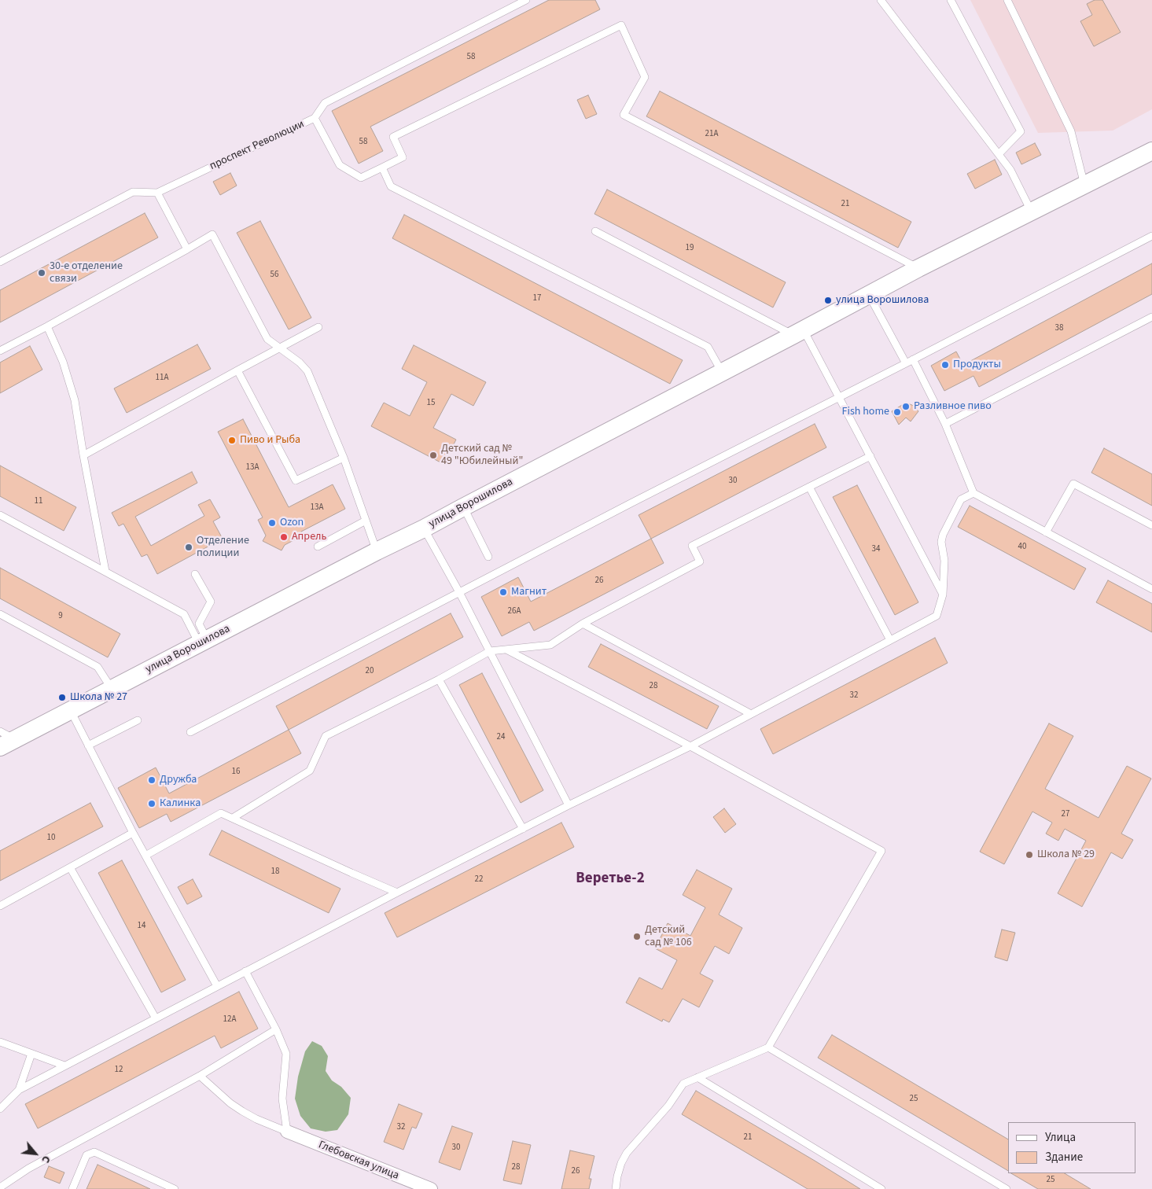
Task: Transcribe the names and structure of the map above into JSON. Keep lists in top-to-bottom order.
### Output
{
  "streets": {
    "main road": ["улица Ворошилова"],
    "street": ["Глебовская улица"],
    "lane": ["проспект Революции"]
  },
  "districts": ["Веретье-2"],
  "places": [
    "30-е отделение связи",
    "улица Ворошилова",
    "Продукты",
    "Разливное пиво",
    "Fish home",
    "Пиво и Рыба",
    "Детский сад № 49 \"Юбилейный\"",
    "Ozon",
    "Апрель",
    "Отделение полиции",
    "Магнит",
    "Школа № 27",
    "Дружба",
    "Калинка",
    "Школа № 29",
    "Детский сад № 106"
  ],
  "house_numbers": [
    "58",
    "21А",
    "58",
    "21",
    "19",
    "56",
    "17",
    "38",
    "11А",
    "15",
    "13А",
    "30",
    "11",
    "13А",
    "40",
    "34",
    "26",
    "26А",
    "9",
    "20",
    "28",
    "32",
    "24",
    "16",
    "27",
    "10",
    "18",
    "22",
    "14",
    "12А",
    "12",
    "25",
    "32",
    "21",
    "30",
    "28",
    "26",
    "25"
  ],
  "legend": ["Улица", "Здание"],
  "north": "bottom right"
}
